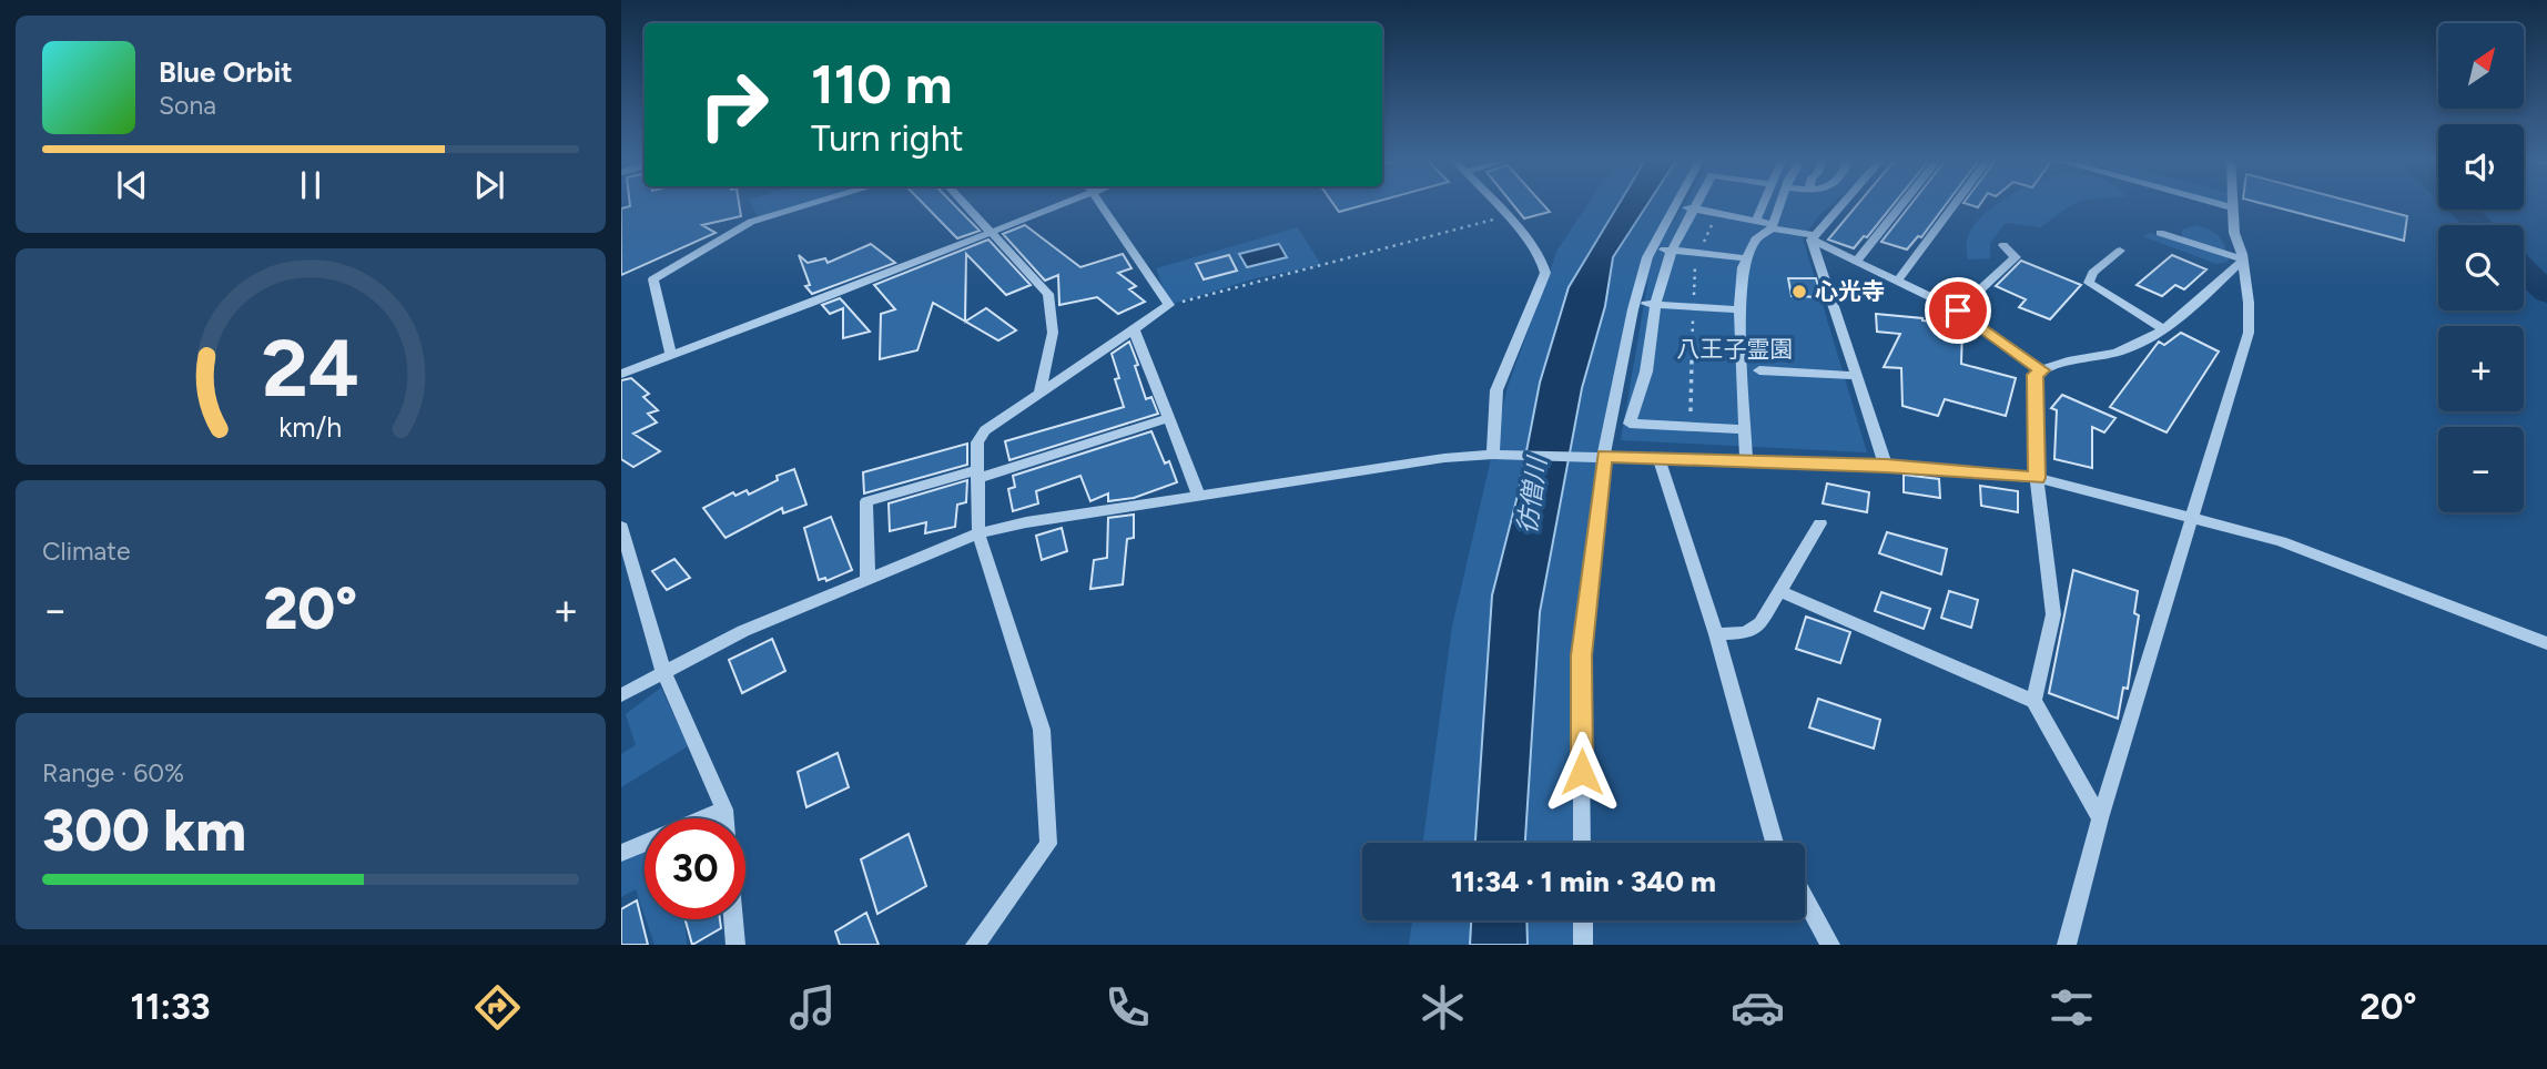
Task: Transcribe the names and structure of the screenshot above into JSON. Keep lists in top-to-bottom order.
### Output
{
  "water": ["彷僧川"],
  "parks": ["八王子霊園"],
  "places": ["心光寺"],
  "north": "top right",
  "page": {
    "map_buttons": ["+", "−"],
    "turn": ["110 m", "Turn right"],
    "song": ["Blue Orbit", "Sona"],
    "tile": [
      "Climate",
      ["Range · 60%", "300 km"]
    ],
    "heat": ["−", "20°", "+"],
    "limit": "30",
    "trip": "11:34 · 1 min · 340 m",
    "tabs": ["11:33", "20°"],
    "gauge": ["24", "km/h"]
  }
}
